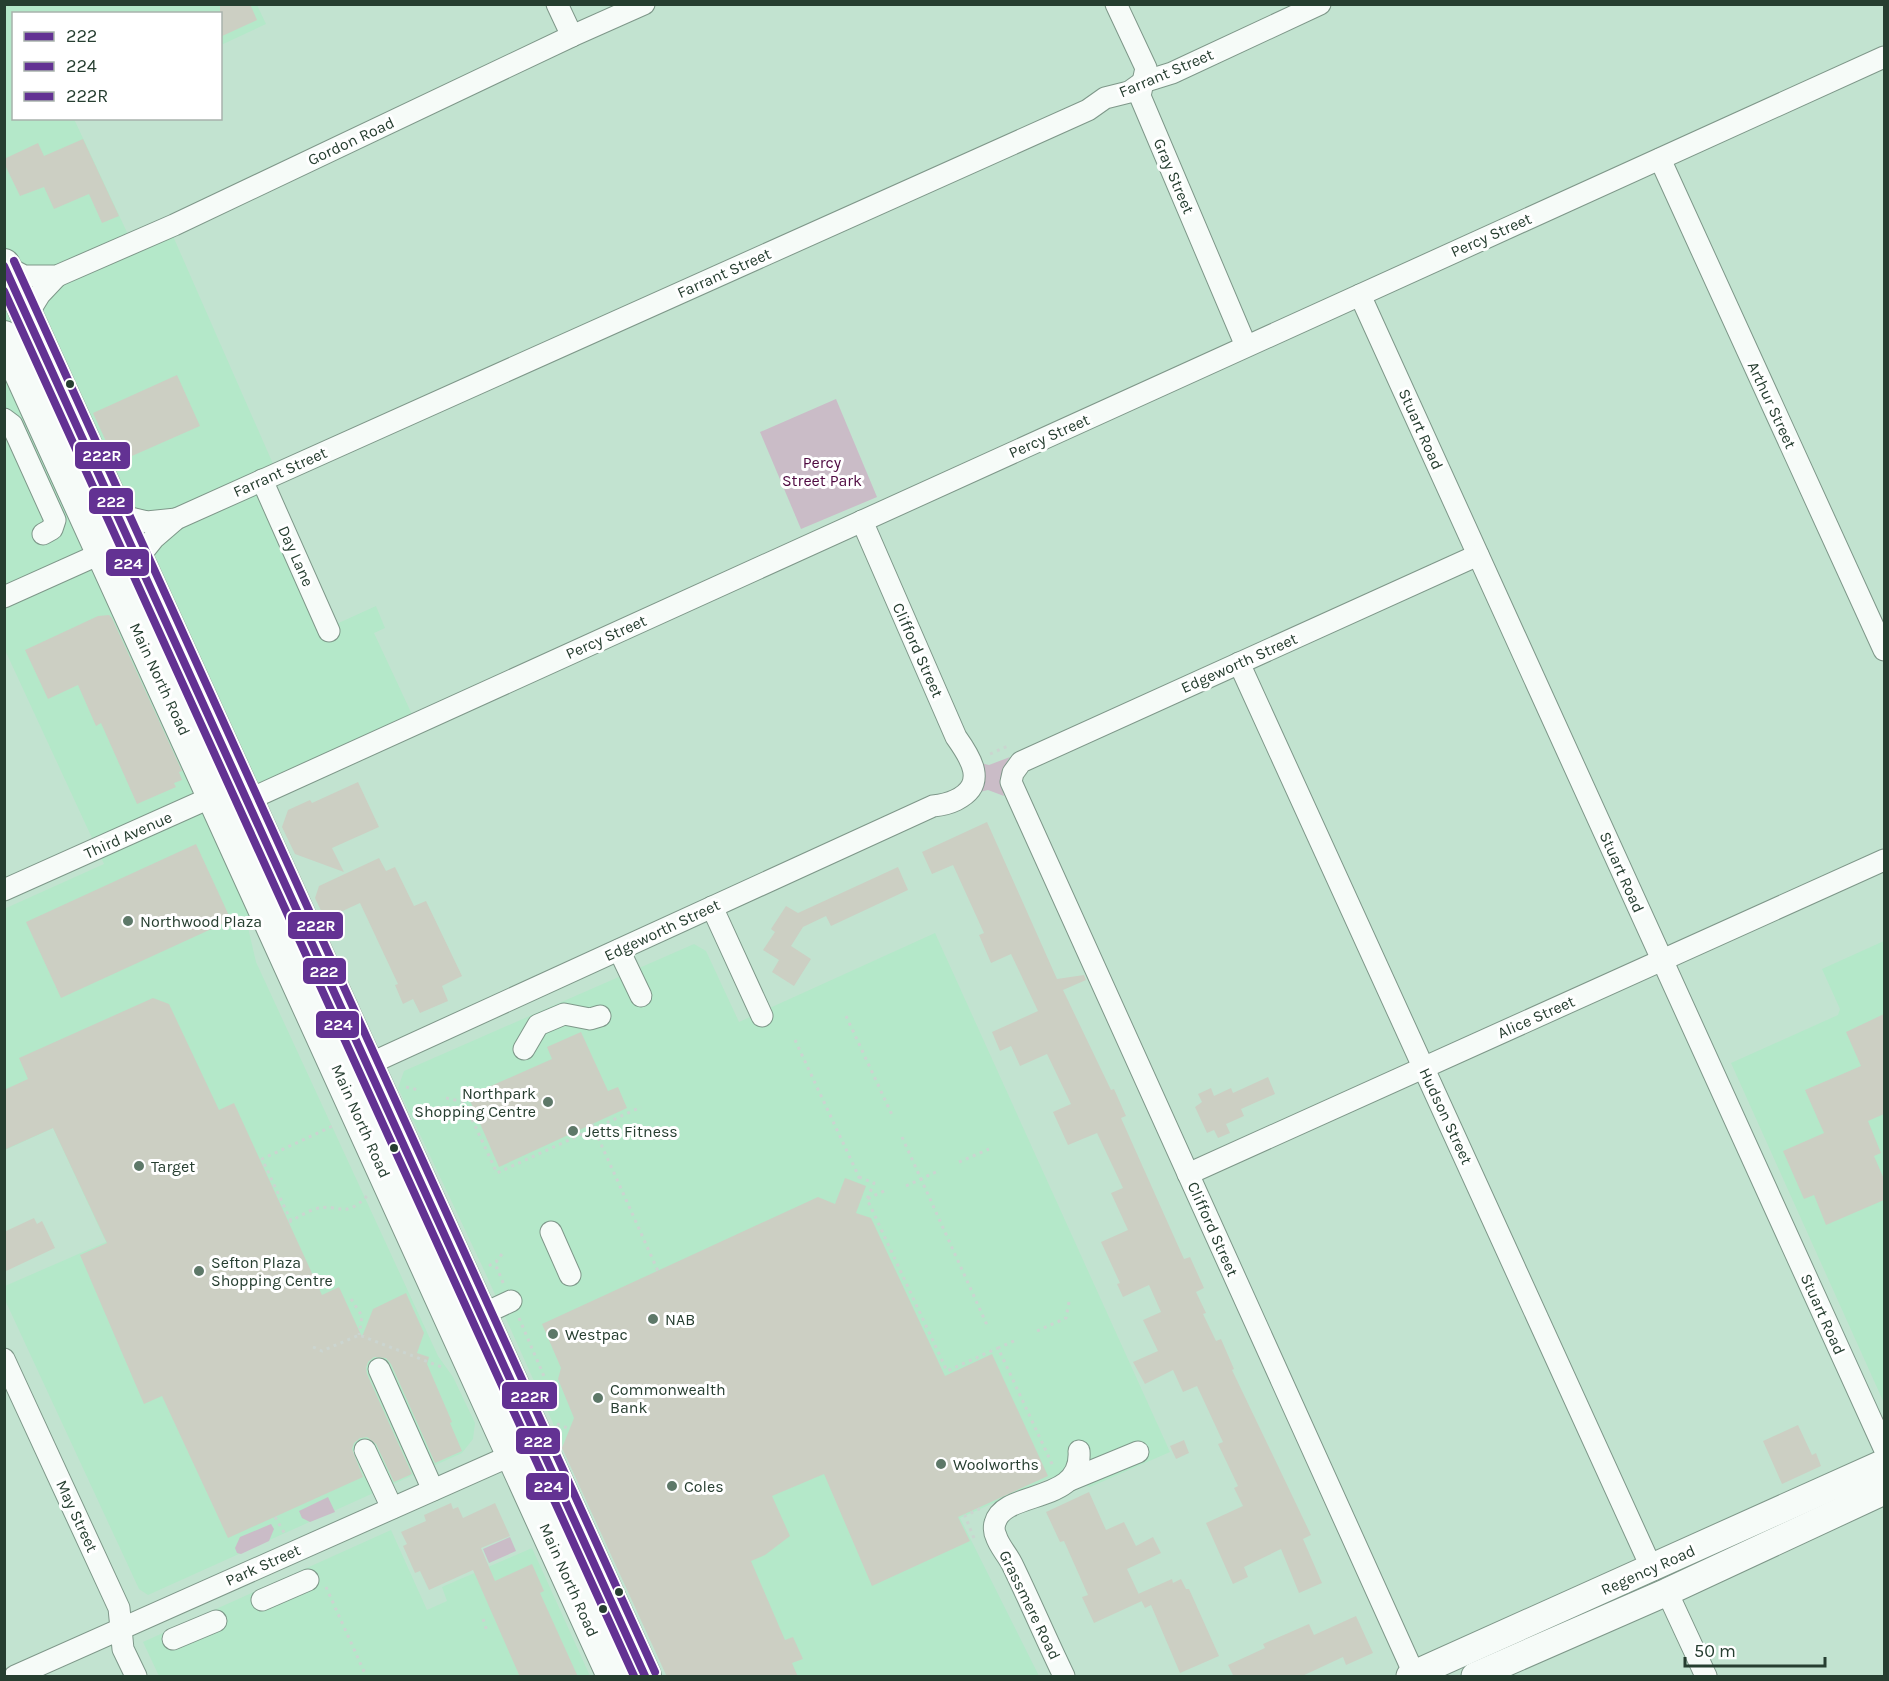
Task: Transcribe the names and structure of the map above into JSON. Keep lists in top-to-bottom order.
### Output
{
  "streets": {
    "highway": ["Main North Road"],
    "main road": ["Regency Road"],
    "street": [
      "Farrant Street",
      "Gordon Road",
      "Gray Street",
      "Percy Street",
      "Arthur Street",
      "Stuart Road",
      "Day Lane",
      "Clifford Street",
      "Edgeworth Street",
      "Third Avenue",
      "Alice Street",
      "Hudson Street",
      "May Street",
      "Park Street",
      "Grassmere Road"
    ]
  },
  "crossings": [
    ["Farrant Street", "Gray Street"],
    ["Farrant Street", "Day Lane"],
    ["Farrant Street", "Main North Road"],
    ["Gordon Road", "Main North Road"],
    ["Gray Street", "Percy Street"],
    ["Percy Street", "Arthur Street"],
    ["Percy Street", "Stuart Road"],
    ["Percy Street", "Clifford Street"],
    ["Percy Street", "Main North Road"],
    ["Stuart Road", "Edgeworth Street"],
    ["Stuart Road", "Alice Street"],
    ["Clifford Street", "Edgeworth Street"],
    ["Clifford Street", "Alice Street"],
    ["Clifford Street", "Regency Road"],
    ["Edgeworth Street", "Main North Road"],
    ["Edgeworth Street", "Hudson Street"],
    ["Main North Road", "Third Avenue"],
    ["Main North Road", "Park Street"],
    ["Alice Street", "Hudson Street"],
    ["Hudson Street", "Regency Road"],
    ["May Street", "Park Street"]
  ],
  "parks": ["Percy Street Park"],
  "places": [
    "Northwood Plaza",
    "Northpark Shopping Centre",
    "Jetts Fitness",
    "Target",
    "Sefton Plaza Shopping Centre",
    "NAB",
    "Westpac",
    "Commonwealth Bank",
    "Woolworths",
    "Coles"
  ],
  "lines": ["transit line 222R", "transit line 222", "transit line 224"],
  "legend": ["222", "224", "222R"],
  "scale_bar": "50 m"
}
